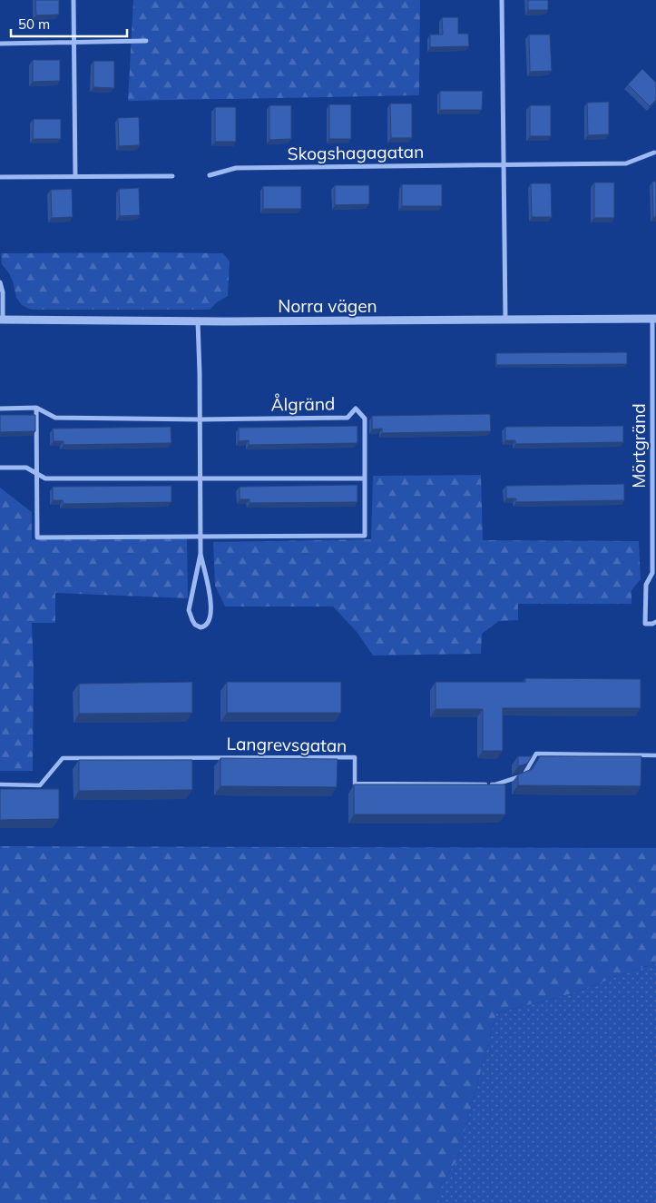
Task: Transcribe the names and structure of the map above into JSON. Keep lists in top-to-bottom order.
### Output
{
  "streets": {
    "street": [
      "Skogshagagatan",
      "Norra vägen",
      "Ålgränd",
      "Mörtgränd",
      "Langrevsgatan"
    ]
  },
  "crossings": [
    ["Norra vägen", "Mörtgränd"]
  ],
  "scale_bar": "50 m"
}
